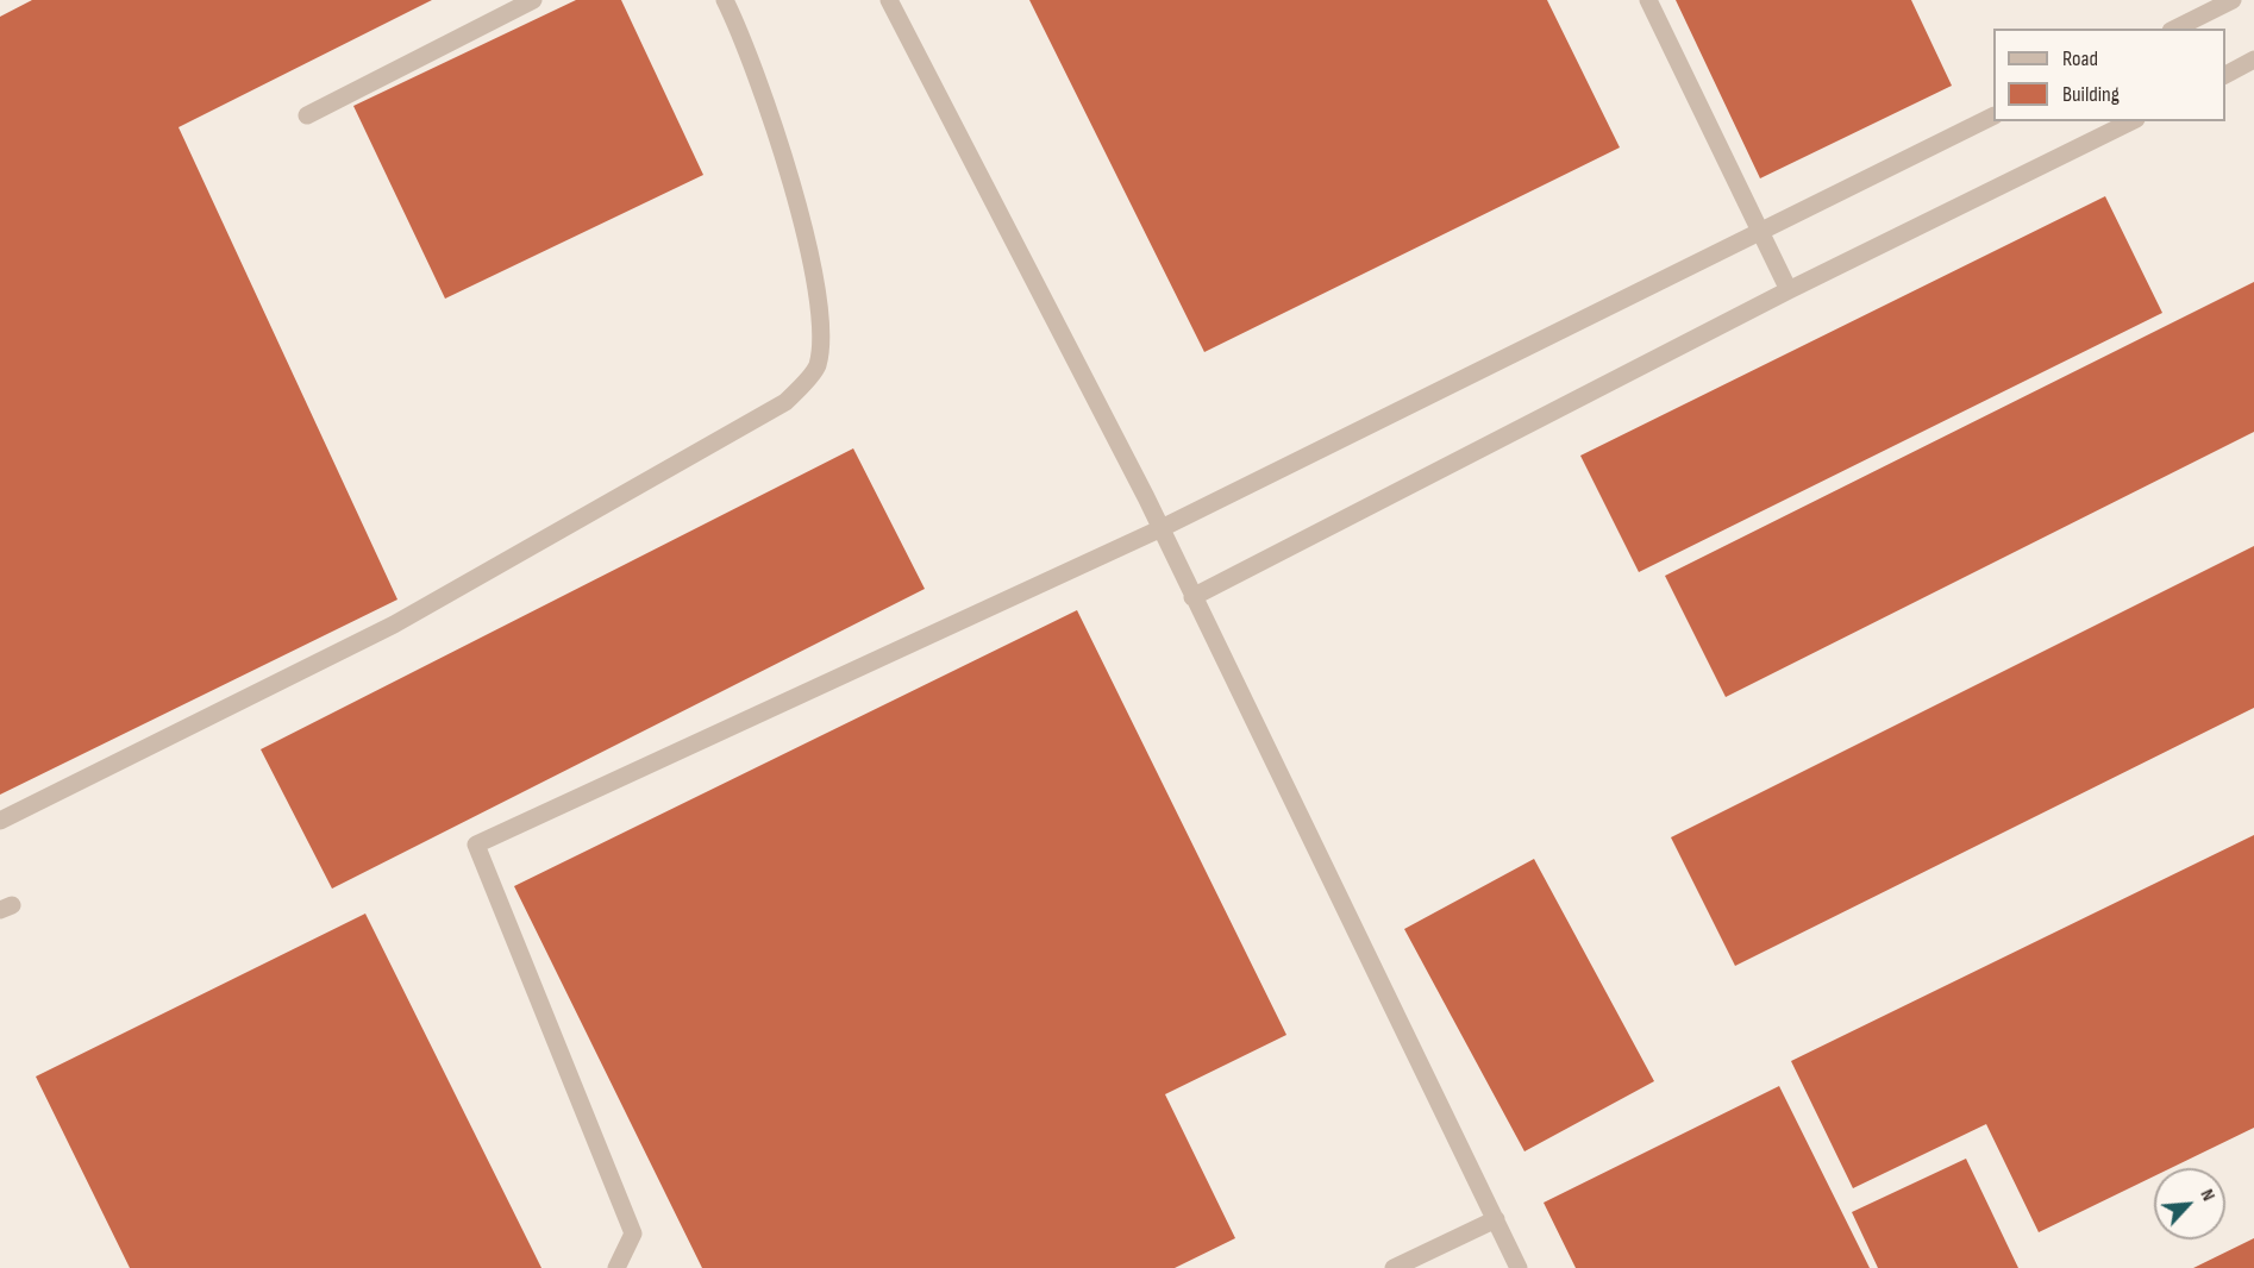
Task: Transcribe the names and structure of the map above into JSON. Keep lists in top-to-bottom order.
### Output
{
  "legend": ["Road", "Building"],
  "north": "top right"
}
